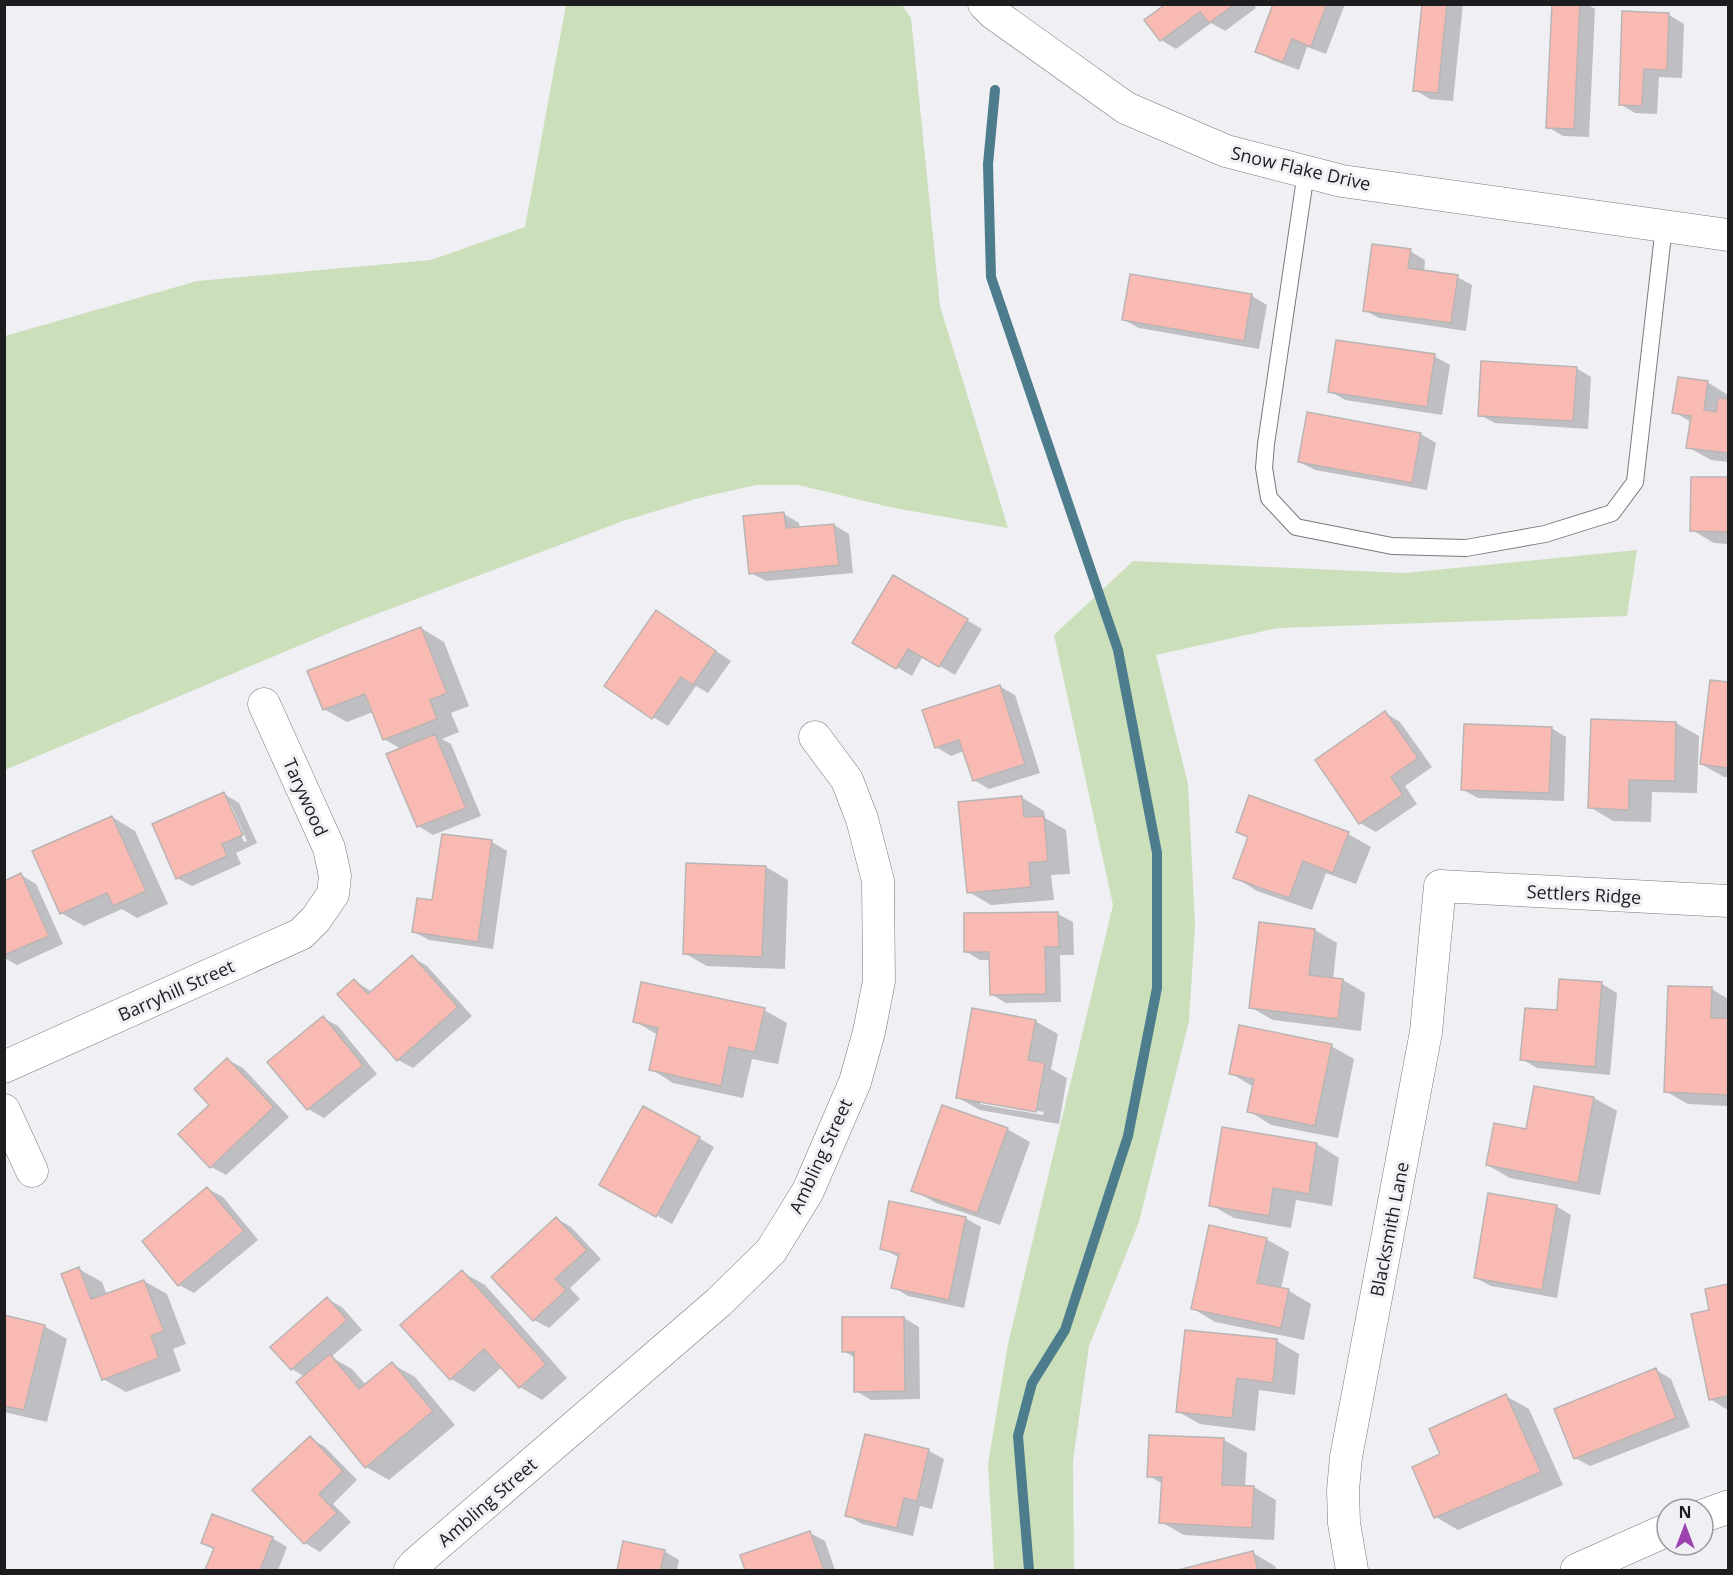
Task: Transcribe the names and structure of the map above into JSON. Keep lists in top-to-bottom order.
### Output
{
  "streets": {
    "street": [
      "Snow Flake Drive",
      "Tarywood",
      "Settlers Ridge",
      "Barryhill Street",
      "Ambling Street",
      "Blacksmith Lane"
    ]
  },
  "crossings": [
    ["Tarywood", "Barryhill Street"],
    ["Settlers Ridge", "Blacksmith Lane"]
  ],
  "north": "top"
}
